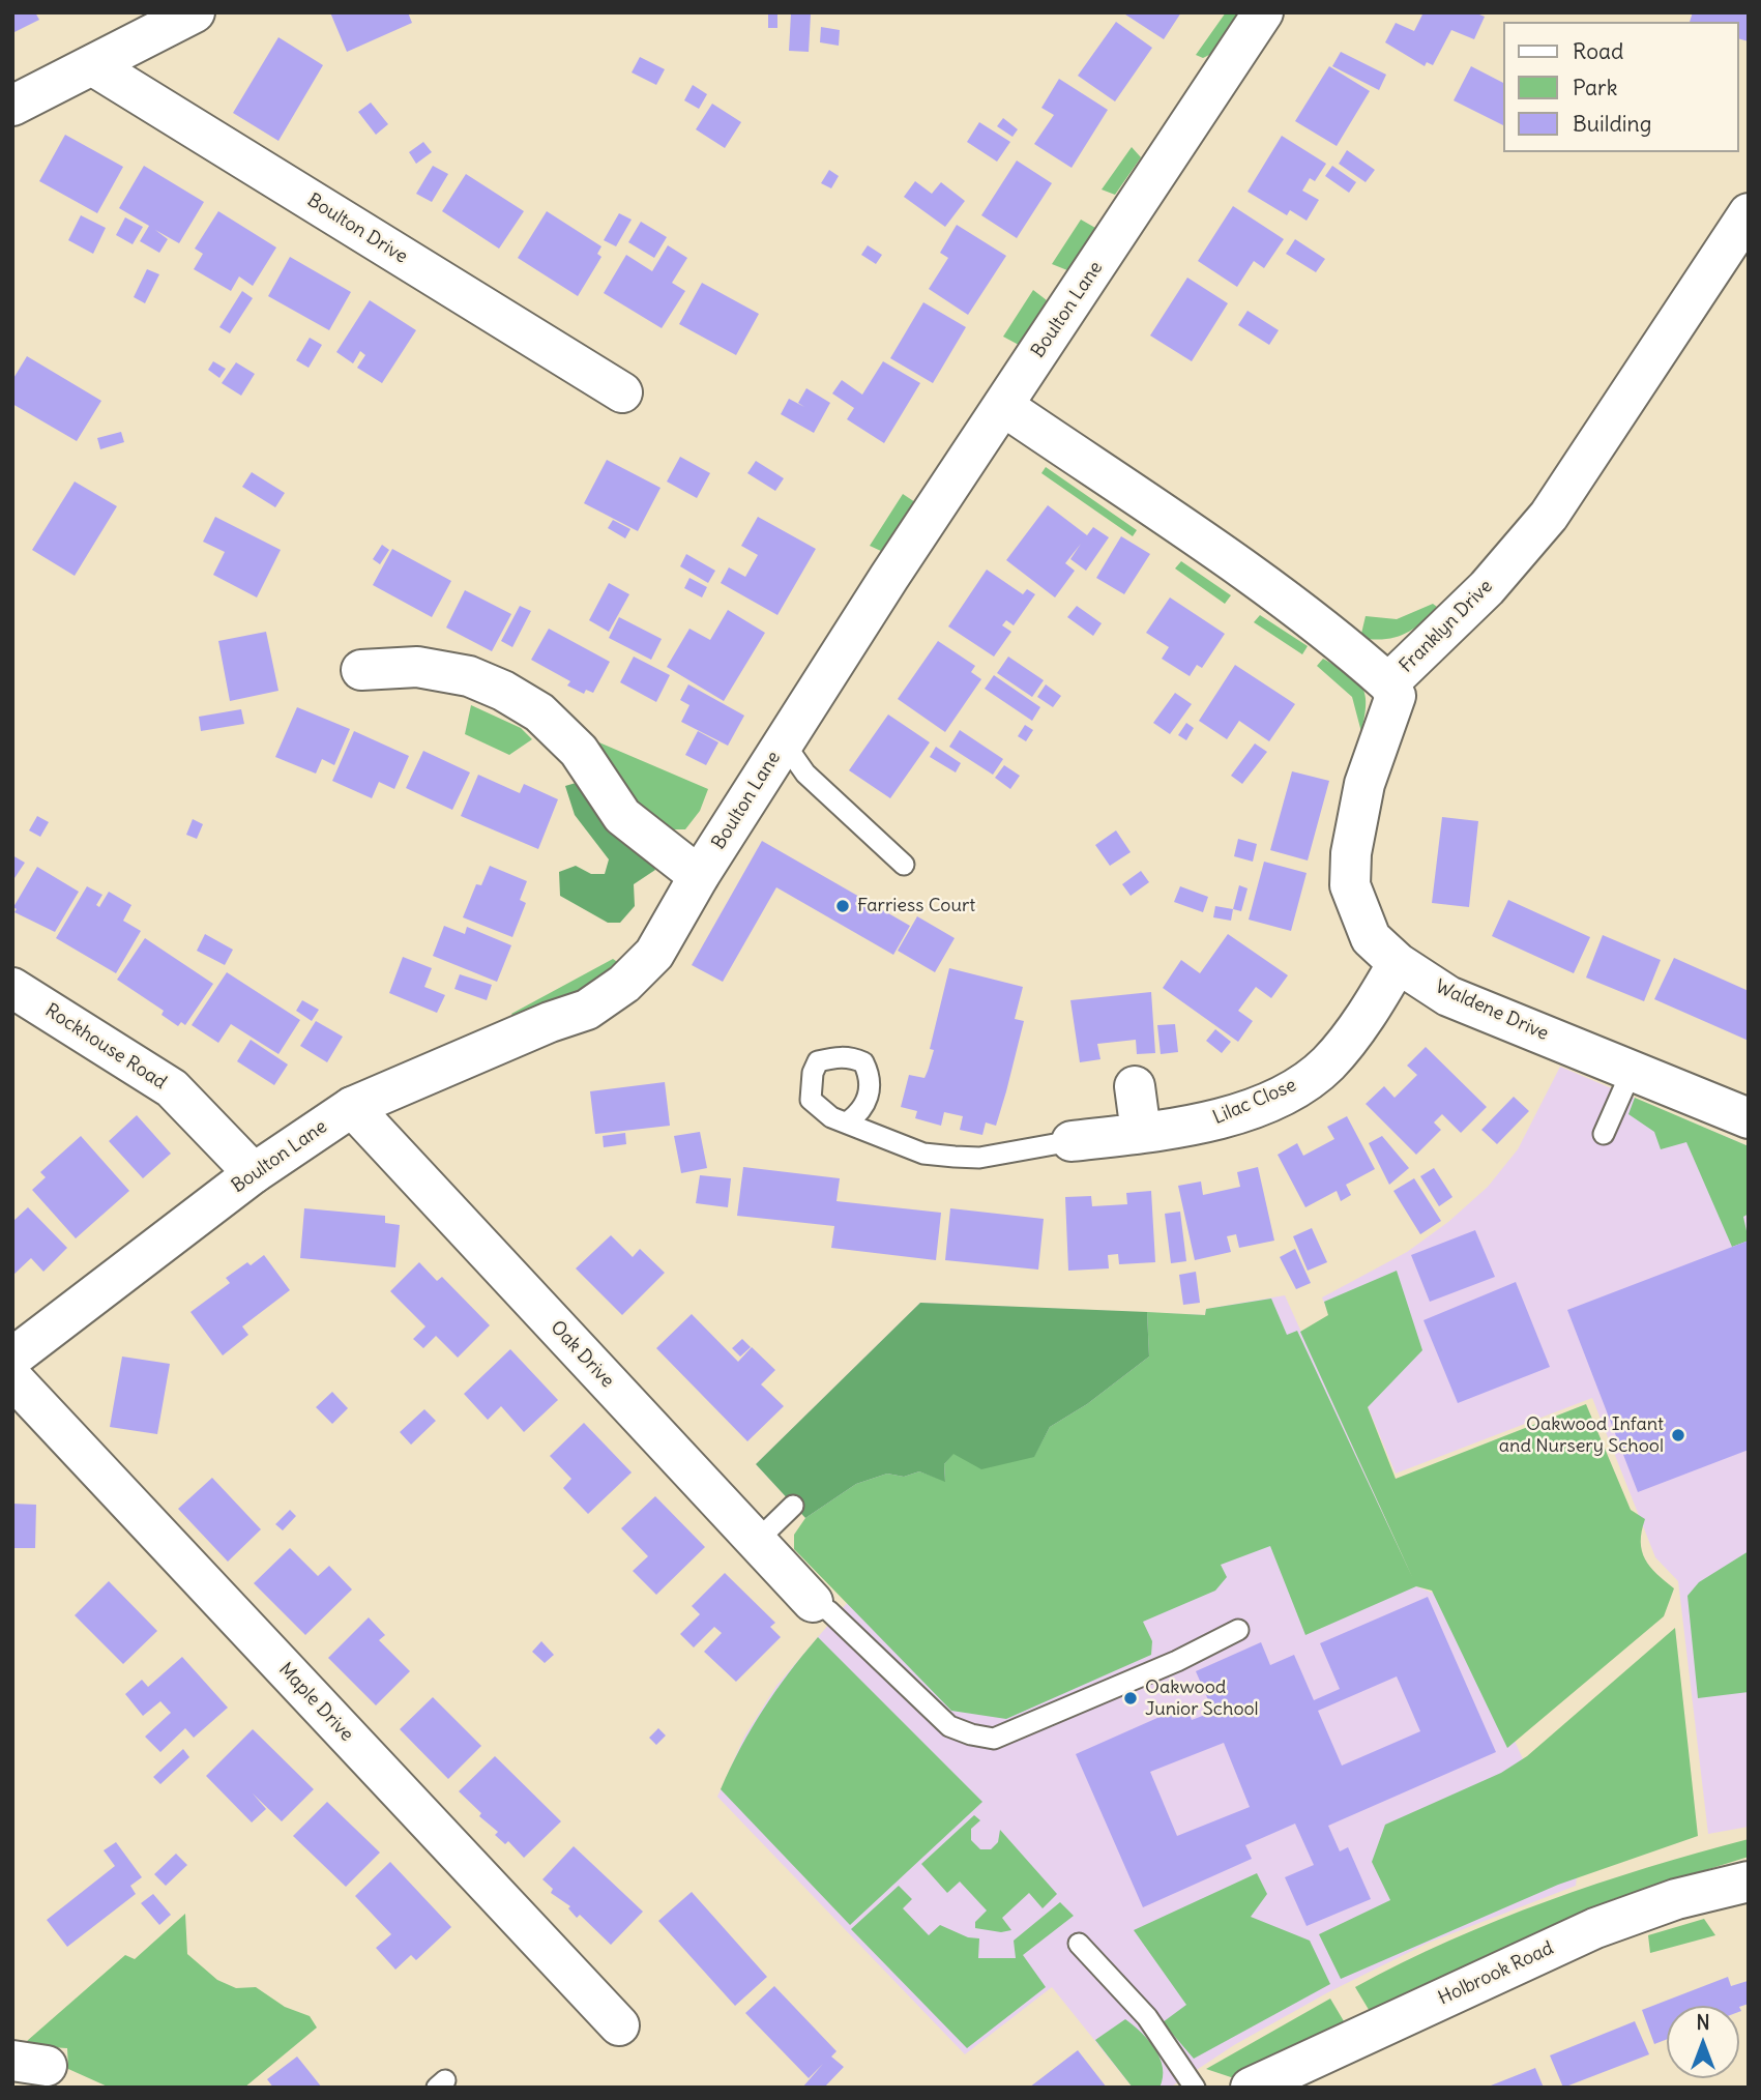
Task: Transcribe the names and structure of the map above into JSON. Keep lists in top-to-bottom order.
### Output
{
  "streets": {
    "street": [
      "Boulton Drive",
      "Boulton Lane",
      "Franklyn Drive",
      "Waldene Drive",
      "Rockhouse Road",
      "Lilac Close",
      "Oak Drive",
      "Maple Drive",
      "Holbrook Road"
    ]
  },
  "crossings": [
    ["Boulton Lane", "Franklyn Drive"],
    ["Boulton Lane", "Rockhouse Road"],
    ["Boulton Lane", "Oak Drive"],
    ["Franklyn Drive", "Waldene Drive"],
    ["Waldene Drive", "Lilac Close"]
  ],
  "places": ["Farriess Court", "Oakwood Infant and Nursery School", "Oakwood Junior School"],
  "legend": ["Road", "Park", "Building"],
  "north": "top"
}
